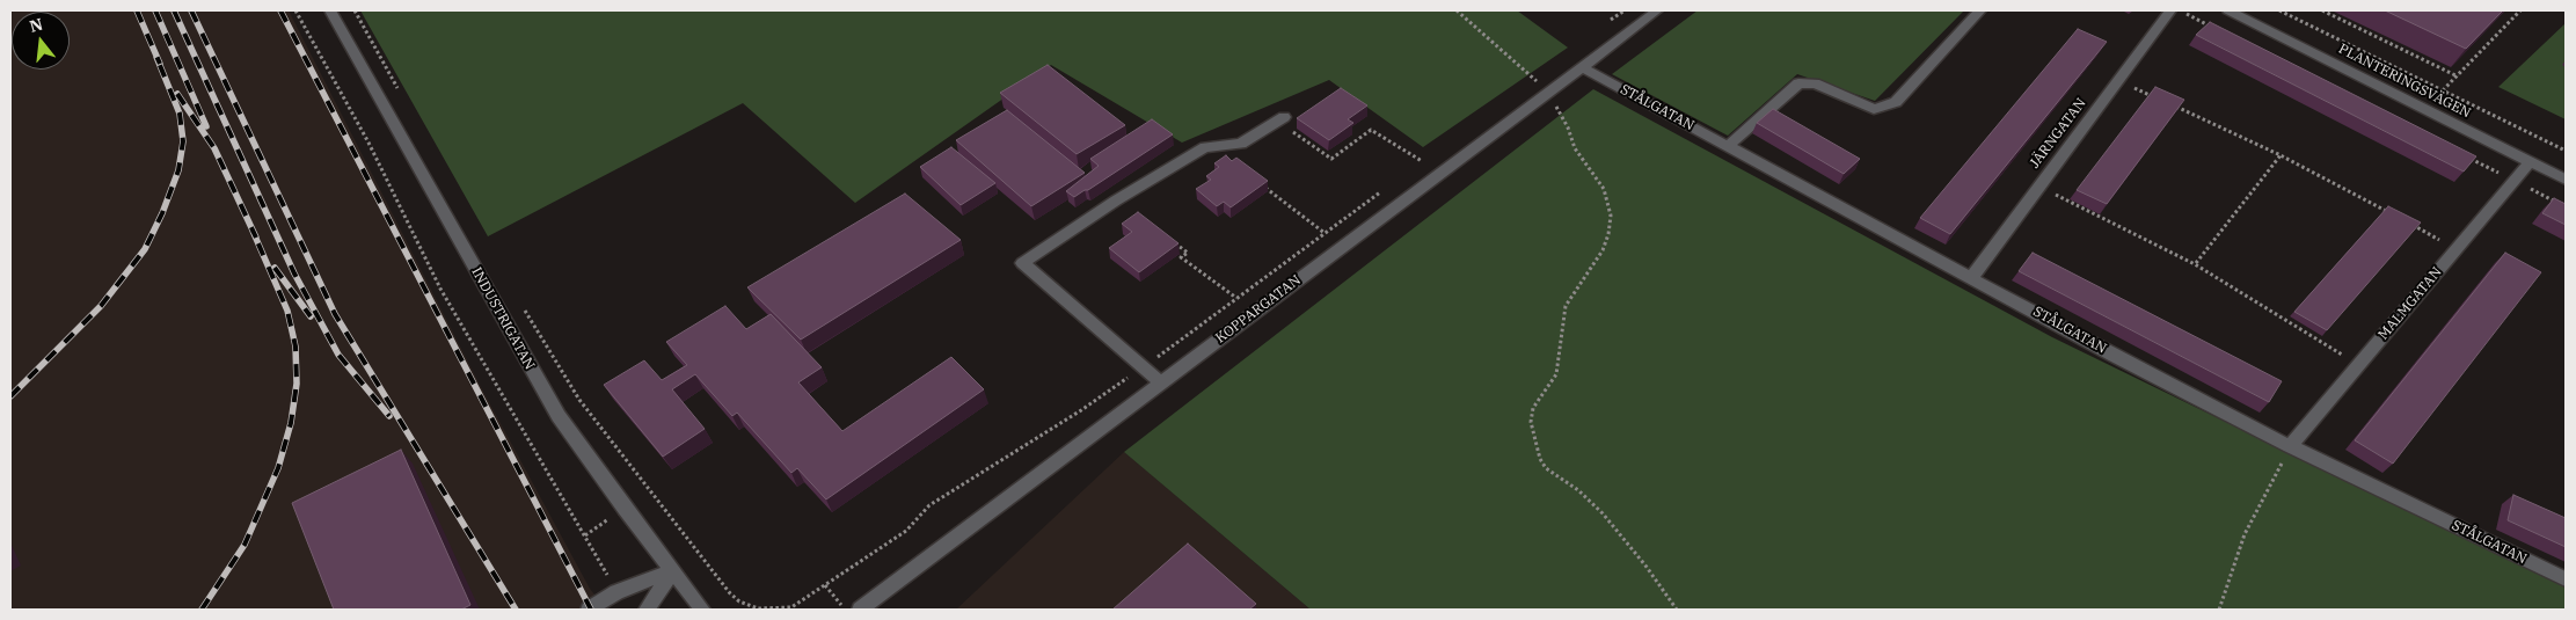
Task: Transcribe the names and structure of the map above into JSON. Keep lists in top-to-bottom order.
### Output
{
  "streets": {
    "street": [
      "PLANTERINGSVÄGEN",
      "STÅLGATAN",
      "JÄRNGATAN",
      "MALMGATAN",
      "KOPPARGATAN",
      "INDUSTRIGATAN"
    ]
  },
  "crossings": [
    ["PLANTERINGSVÄGEN", "MALMGATAN"],
    ["STÅLGATAN", "JÄRNGATAN"],
    ["STÅLGATAN", "MALMGATAN"],
    ["STÅLGATAN", "KOPPARGATAN"]
  ],
  "north": "top"
}
